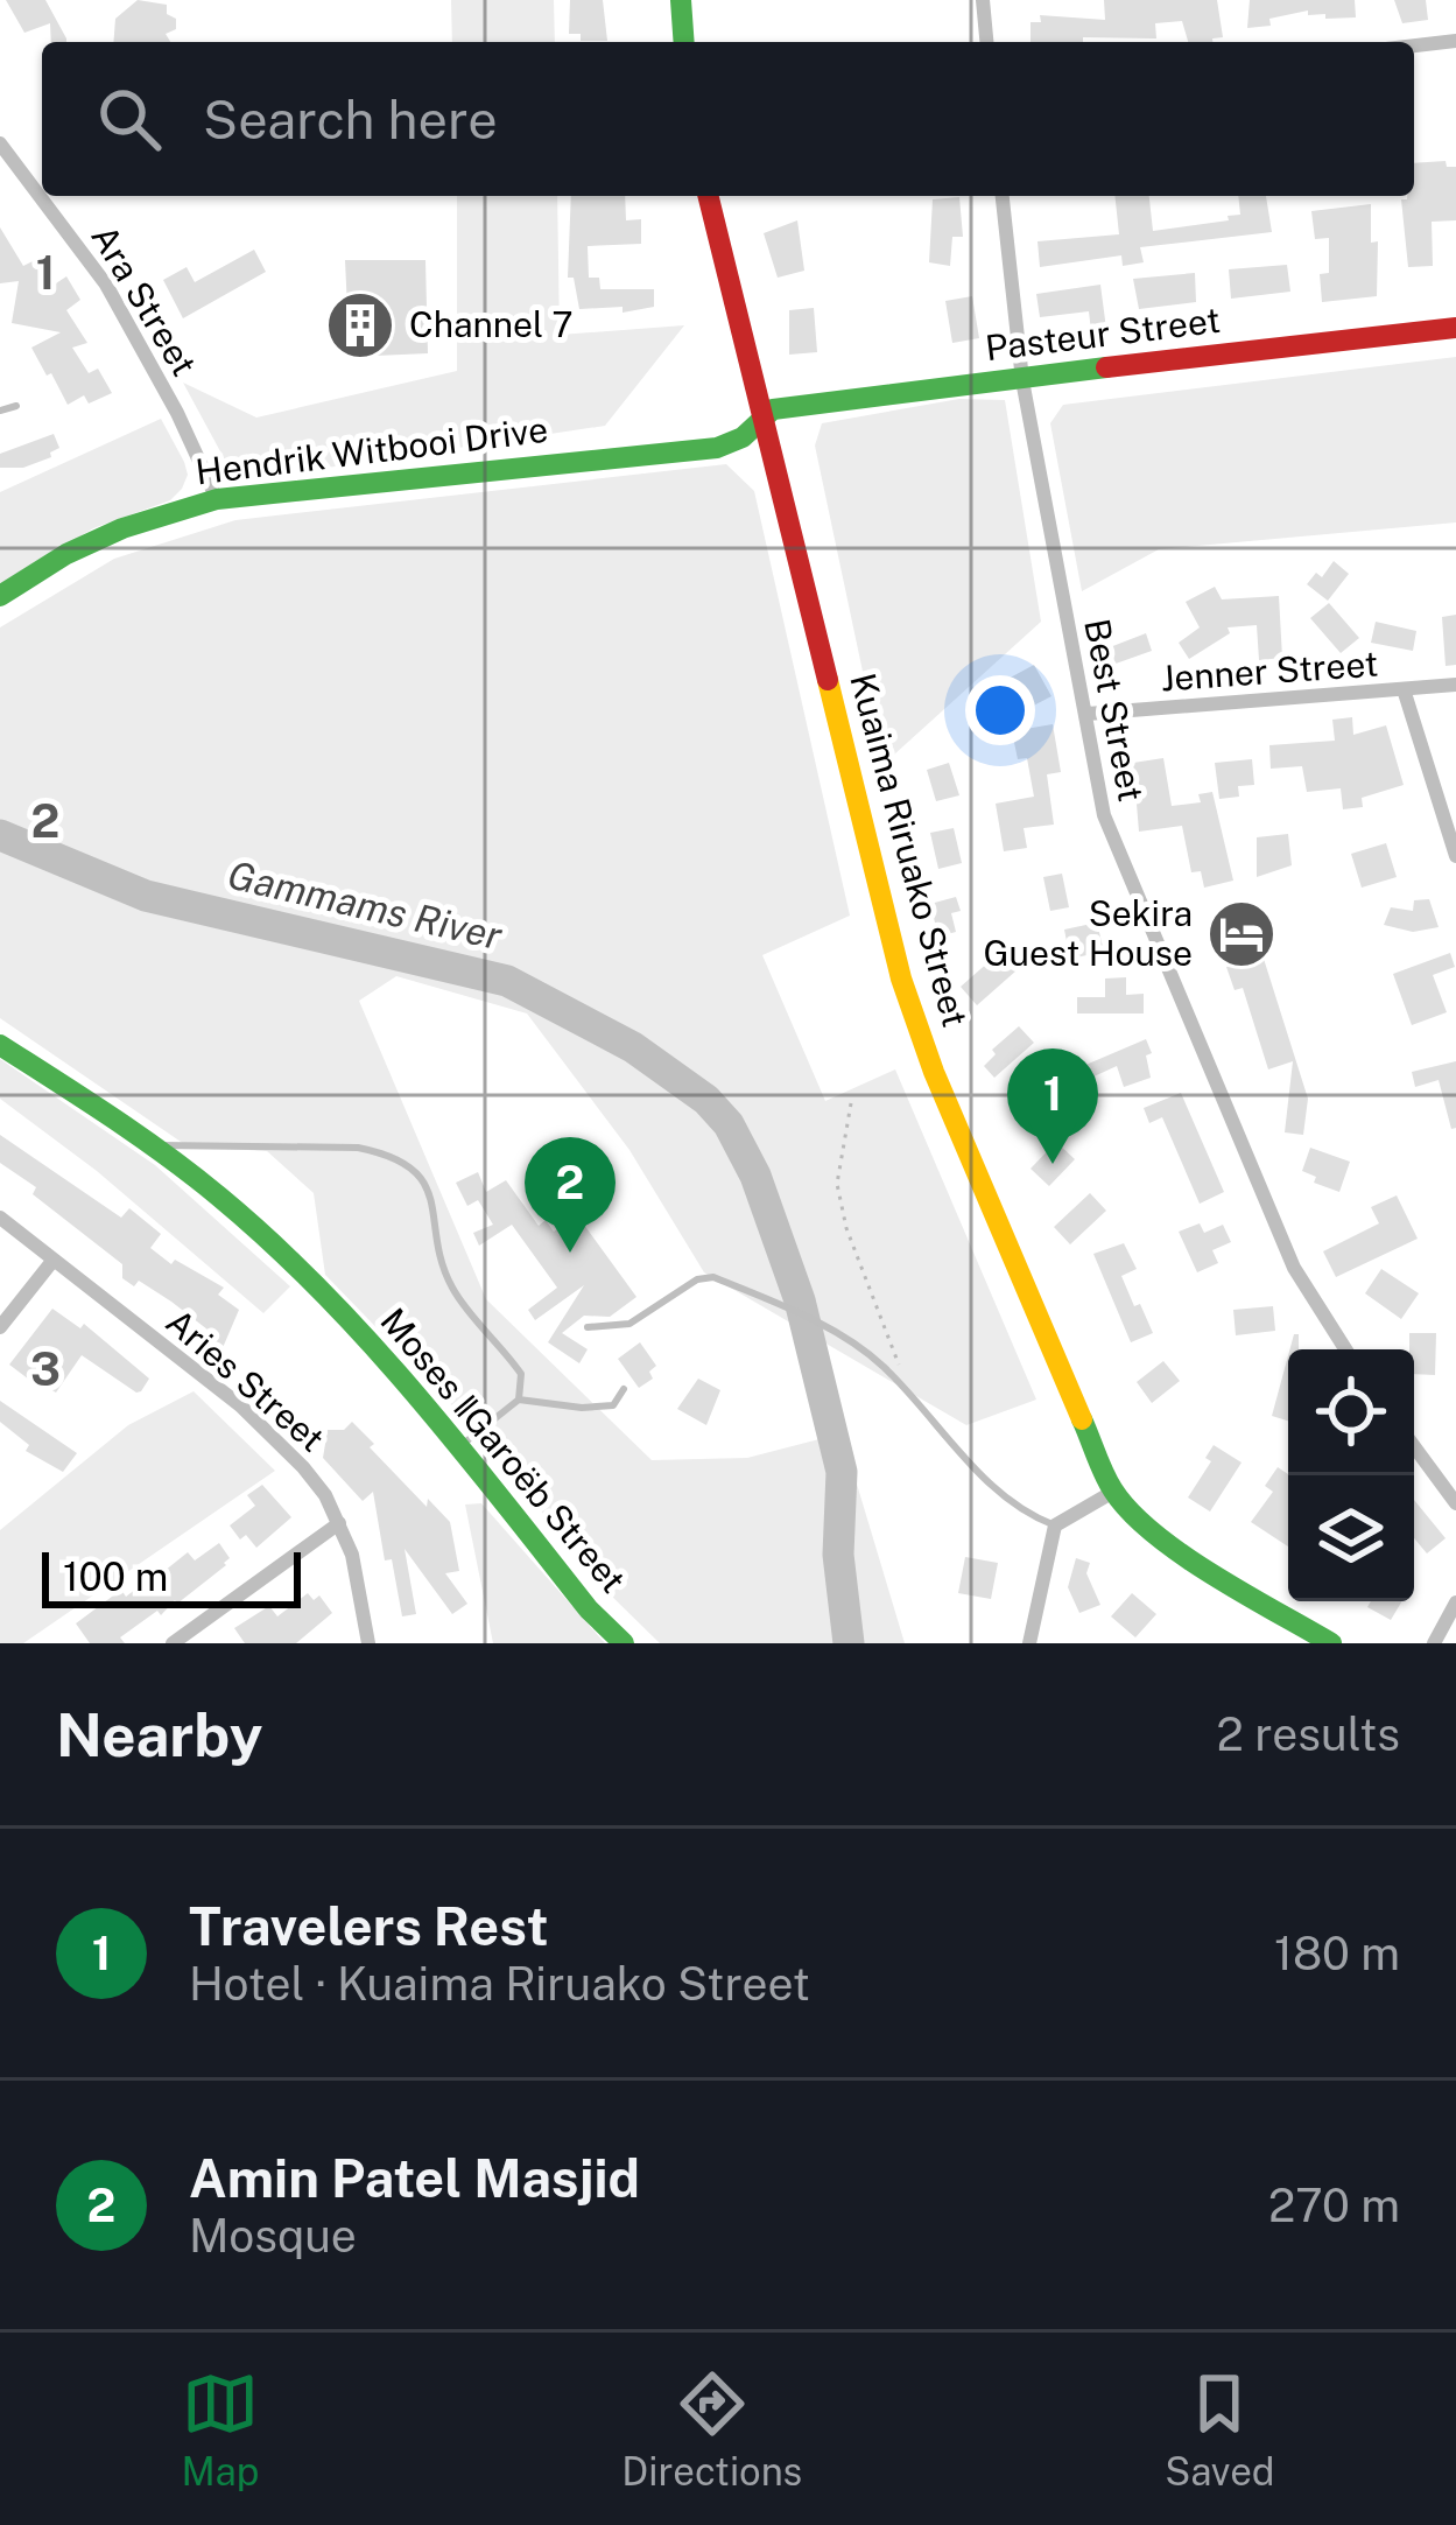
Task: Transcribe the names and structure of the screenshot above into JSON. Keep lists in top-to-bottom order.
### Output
{
  "streets": {
    "street": [
      "Ara Street",
      "Pasteur Street",
      "Hendrik Witbooi Drive",
      "Jenner Street",
      "Best Street",
      "Kuaima Riruako Street",
      "Aries Street",
      "Moses ǁGaroëb Street"
    ]
  },
  "crossings": [
    ["Ara Street", "Hendrik Witbooi Drive"],
    ["Pasteur Street", "Hendrik Witbooi Drive"],
    ["Pasteur Street", "Best Street"],
    ["Pasteur Street", "Kuaima Riruako Street"],
    ["Hendrik Witbooi Drive", "Kuaima Riruako Street"],
    ["Jenner Street", "Best Street"]
  ],
  "water": ["Gammams River"],
  "places": {
    "building": ["Channel 7"],
    "hotel": ["Sekira Guest House"]
  },
  "scale_bar": "100 m",
  "page": {
    "search": "Search here",
    "pins": ["1", "2"],
    "scale": "100 m",
    "heading": ["Nearby", "2 results"],
    "list": [
      {
        "mark": "1",
        "name": "Travelers Rest",
        "note": "Hotel · Kuaima Riruako Street",
        "value": "180 m"
      },
      {
        "mark": "2",
        "name": "Amin Patel Masjid",
        "note": "Mosque",
        "value": "270 m"
      }
    ],
    "nav": ["Map", "Directions", "Saved"]
  },
  "grid": {
    "rows": ["1", "2", "3"]
  }
}
